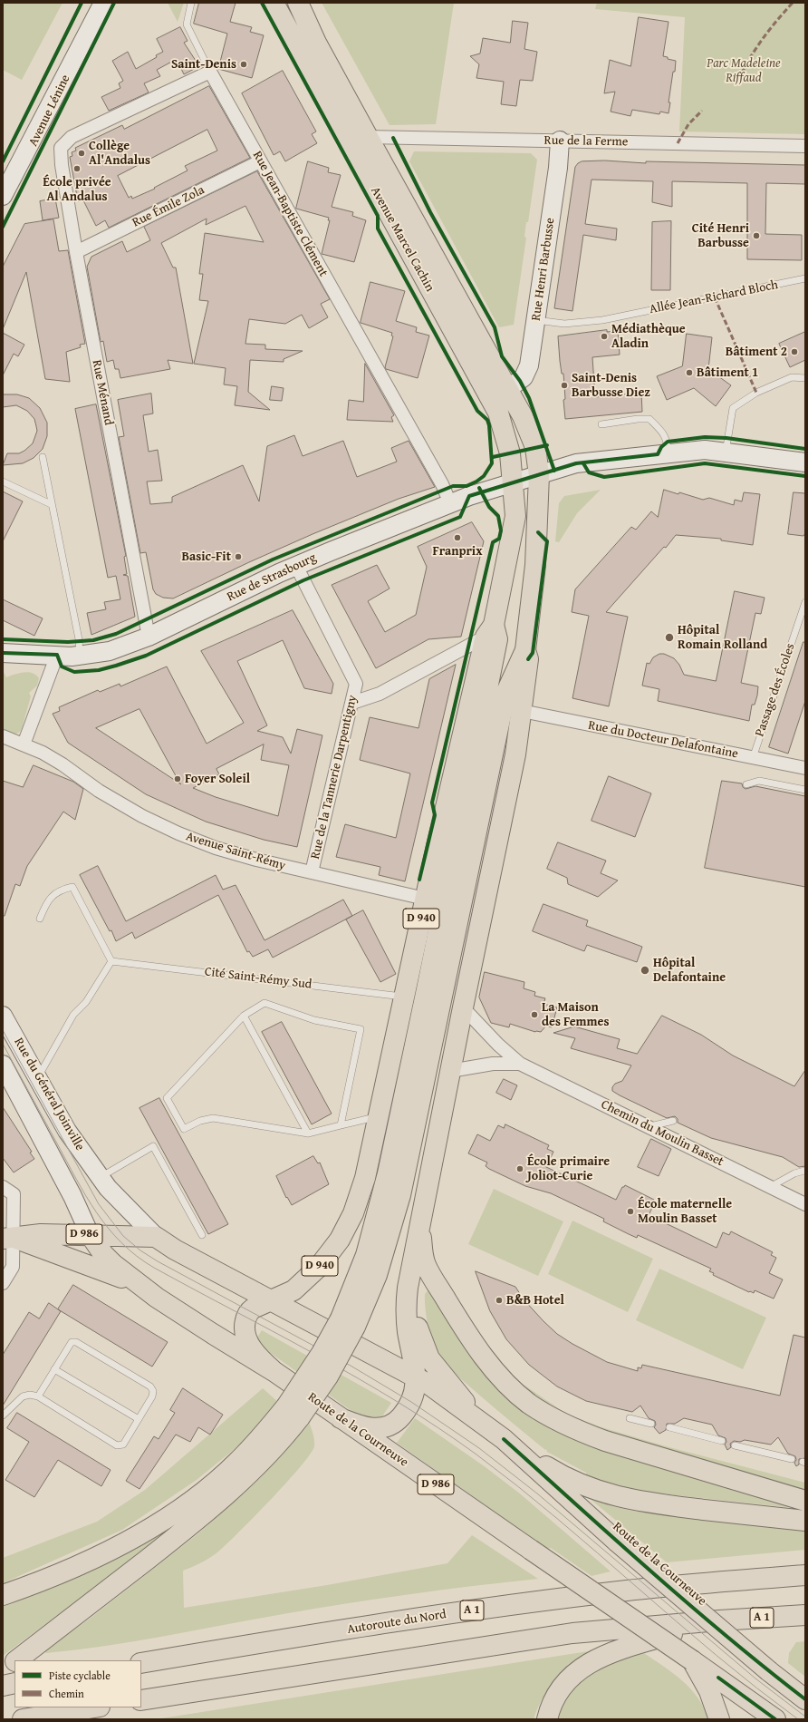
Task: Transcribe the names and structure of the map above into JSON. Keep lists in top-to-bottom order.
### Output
{
  "streets": {
    "main road": [
      "Avenue Marcel Cachin",
      "D 940",
      "D 986",
      "Route de la Courneuve",
      "A 1",
      "Autoroute du Nord"
    ],
    "street": [
      "Rue de la Ferme",
      "Rue Émile Zola",
      "Rue Jean-Baptiste Clément",
      "Rue Henri Barbusse",
      "Rue Ménand",
      "Rue de Strasbourg",
      "Rue du Docteur Delafontaine",
      "Rue de la Tannerie Darpentigny",
      "Avenue Saint-Rémy",
      "Rue du Général Joinville",
      "Chemin du Moulin Basset"
    ],
    "lane": ["Allée Jean-Richard Bloch", "Passage des Écoles", "Cité Saint-Rémy Sud"],
    "cycle path": ["Avenue Lénine"]
  },
  "crossings": [
    ["Rue de la Ferme", "Avenue Marcel Cachin"],
    ["Rue de la Ferme", "Rue Henri Barbusse"],
    ["Rue Émile Zola", "Rue Jean-Baptiste Clément"],
    ["Rue Émile Zola", "Rue Ménand"],
    ["Rue Jean-Baptiste Clément", "Rue Ménand"],
    ["Rue Jean-Baptiste Clément", "Rue de Strasbourg"],
    ["Avenue Marcel Cachin", "Rue Henri Barbusse"],
    ["Avenue Marcel Cachin", "Rue de Strasbourg"],
    ["Avenue Marcel Cachin", "D 940"],
    ["Rue Henri Barbusse", "Allée Jean-Richard Bloch"],
    ["Rue Ménand", "Rue de Strasbourg"],
    ["Rue de Strasbourg", "Rue de la Tannerie Darpentigny"],
    ["Rue de Strasbourg", "D 940"],
    ["Passage des Écoles", "Rue du Docteur Delafontaine"],
    ["Rue de la Tannerie Darpentigny", "Avenue Saint-Rémy"],
    ["Avenue Saint-Rémy", "D 940"],
    ["D 940", "Cité Saint-Rémy Sud"],
    ["D 940", "Route de la Courneuve"],
    ["Rue du Général Joinville", "D 986"],
    ["Rue du Général Joinville", "Route de la Courneuve"],
    ["D 986", "Route de la Courneuve"]
  ],
  "parks": ["Parc Madeleine Riffaud"],
  "places": [
    "Saint-Denis",
    "Collège Al'Andalus",
    "École privée Al Andalus",
    "Cité Henri Barbusse",
    "Médiathèque Aladin",
    "Bâtiment 2",
    "Bâtiment 1",
    "Saint-Denis Barbusse Diez",
    "Franprix",
    "Basic-Fit",
    "Hôpital Romain Rolland",
    "Foyer Soleil",
    "Hôpital Delafontaine",
    "La Maison des Femmes",
    "École primaire Joliot-Curie",
    "École maternelle Moulin Basset",
    "B&B Hotel"
  ],
  "legend": ["Piste cyclable", "Chemin"]
}
